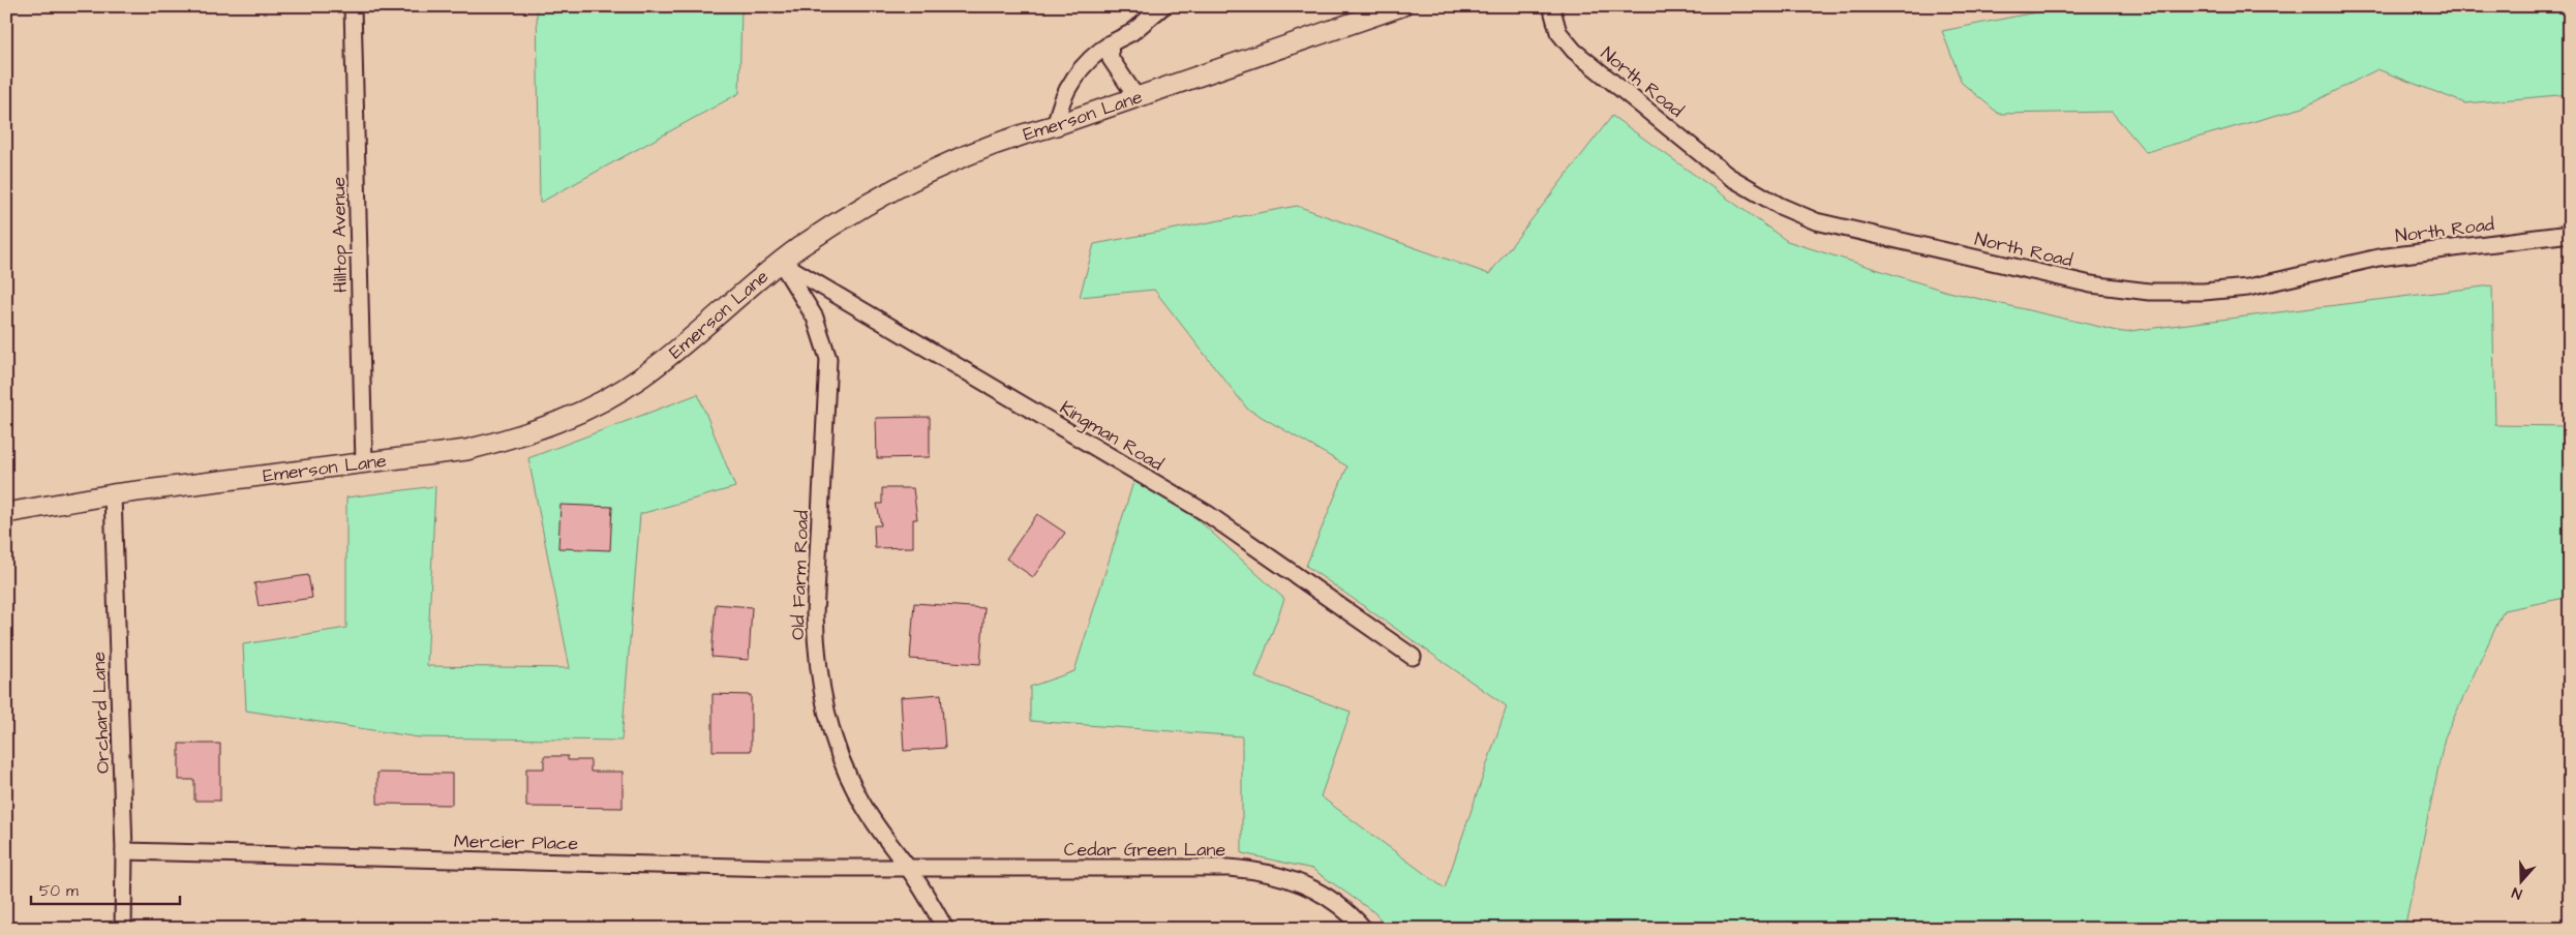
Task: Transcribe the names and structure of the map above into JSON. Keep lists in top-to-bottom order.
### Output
{
  "streets": {
    "street": [
      "North Road",
      "Emerson Lane",
      "Hilltop Avenue",
      "Kingman Road",
      "Old Farm Road",
      "Orchard Lane",
      "Mercier Place",
      "Cedar Green Lane"
    ]
  },
  "crossings": [
    ["Emerson Lane", "Hilltop Avenue"],
    ["Emerson Lane", "Kingman Road"],
    ["Emerson Lane", "Old Farm Road"],
    ["Emerson Lane", "Orchard Lane"],
    ["Kingman Road", "Old Farm Road"],
    ["Old Farm Road", "Mercier Place"],
    ["Old Farm Road", "Cedar Green Lane"],
    ["Orchard Lane", "Mercier Place"],
    ["Mercier Place", "Cedar Green Lane"]
  ],
  "scale_bar": "50 m",
  "north": "bottom"
}
